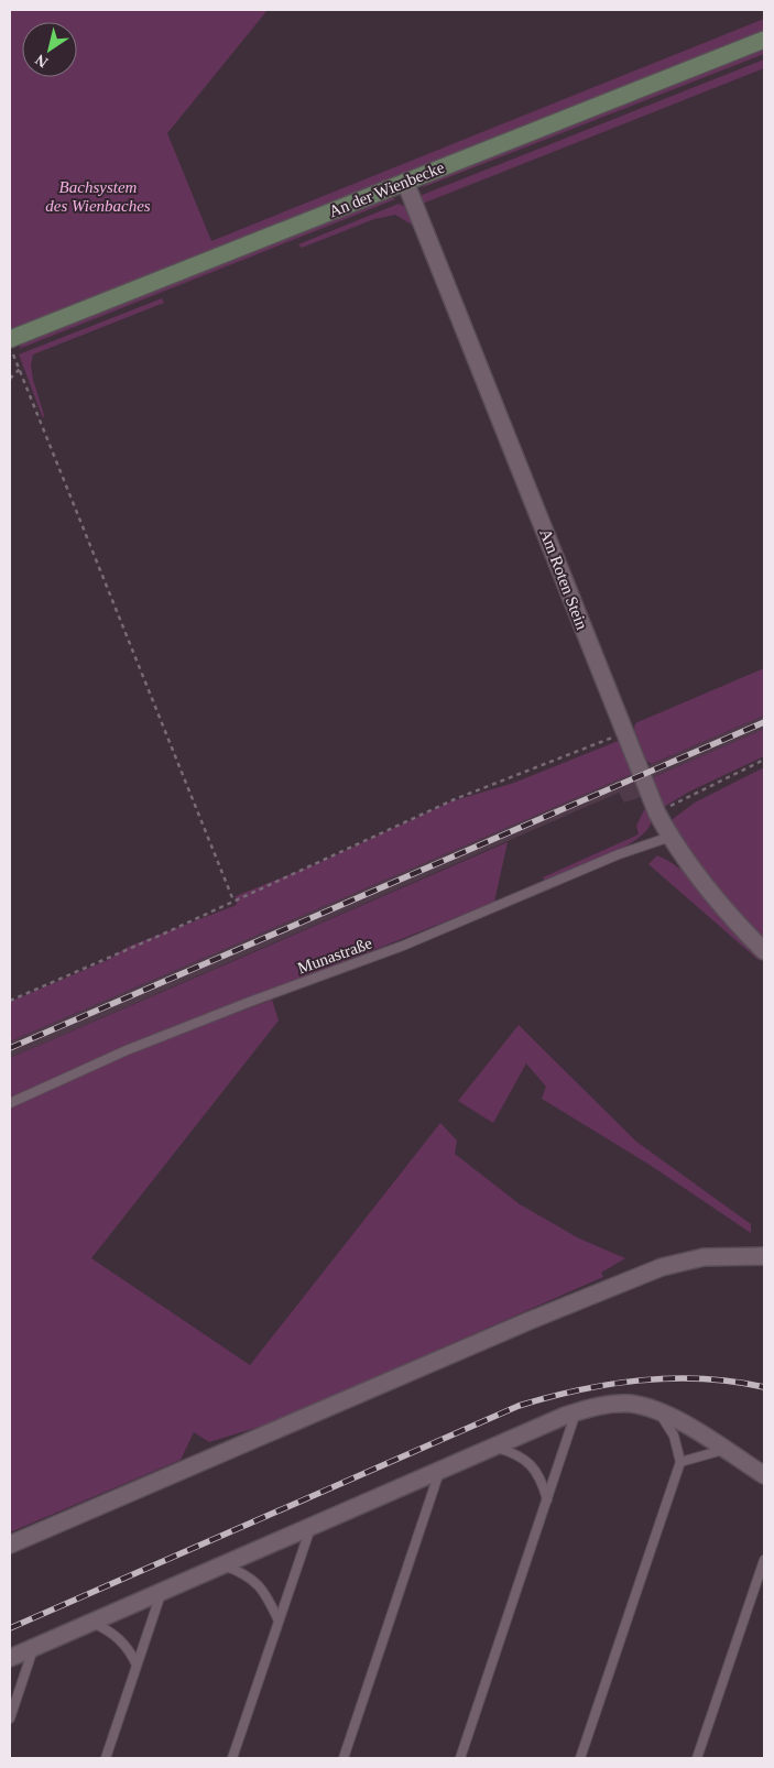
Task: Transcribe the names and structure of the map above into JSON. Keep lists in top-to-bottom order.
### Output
{
  "streets": {
    "street": ["An der Wienbecke", "Am Roten Stein"],
    "lane": ["Munastraße"]
  },
  "crossings": [
    ["An der Wienbecke", "Am Roten Stein"],
    ["Am Roten Stein", "Munastraße"]
  ],
  "parks": ["Bachsystem des Wienbaches"],
  "north": "bottom left"
}
